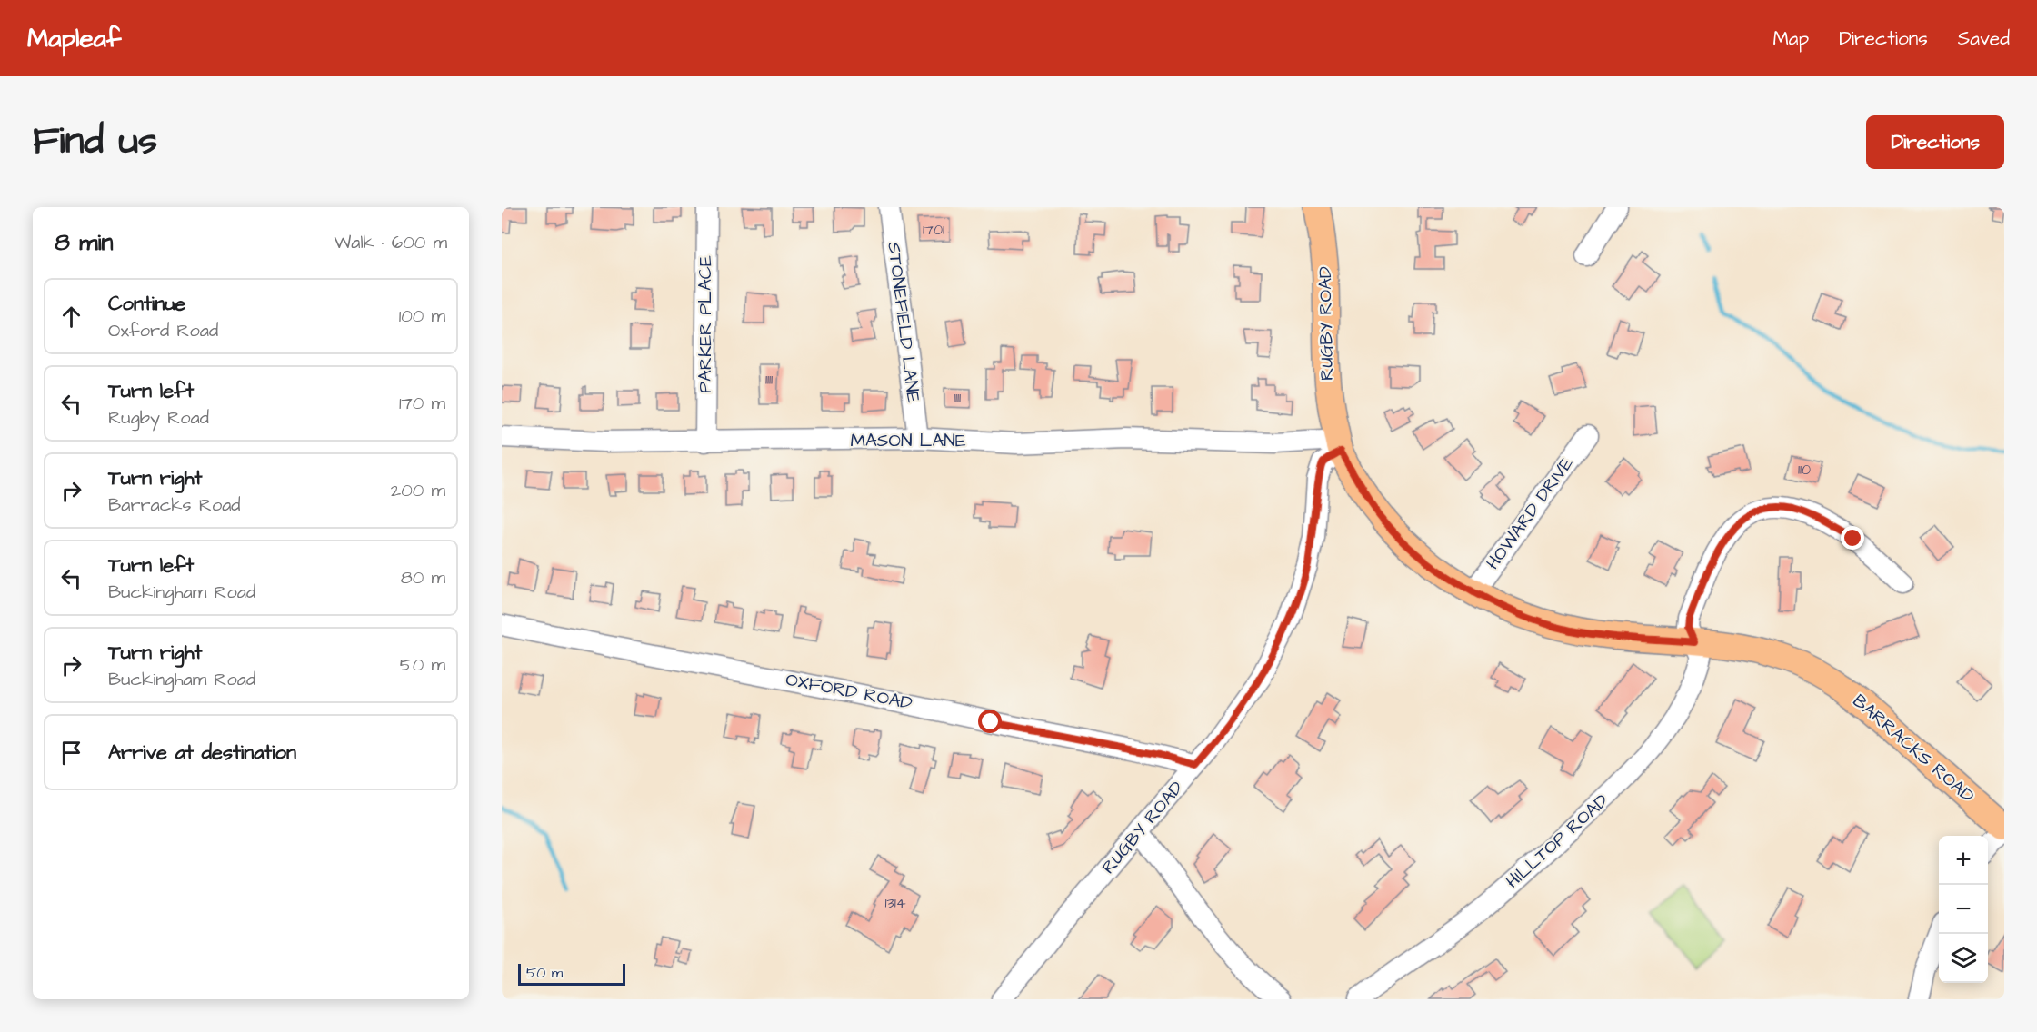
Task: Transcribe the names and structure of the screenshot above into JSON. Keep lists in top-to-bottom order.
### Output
{
  "streets": {
    "main road": ["RUGBY ROAD", "BARRACKS ROAD"],
    "street": [
      "STONEFIELD LANE",
      "PARKER PLACE",
      "MASON LANE",
      "HOWARD DRIVE",
      "OXFORD ROAD",
      "HILLTOP ROAD"
    ]
  },
  "crossings": [
    ["STONEFIELD LANE", "MASON LANE"],
    ["RUGBY ROAD", "MASON LANE"],
    ["RUGBY ROAD", "OXFORD ROAD"],
    ["RUGBY ROAD", "BARRACKS ROAD"],
    ["PARKER PLACE", "MASON LANE"],
    ["MASON LANE", "BARRACKS ROAD"],
    ["HOWARD DRIVE", "BARRACKS ROAD"],
    ["BARRACKS ROAD", "HILLTOP ROAD"]
  ],
  "house_numbers": [
    "1701",
    "1111",
    "1111",
    "110",
    "1314"
  ],
  "scale_bar": "50 m",
  "page": {
    "header": "Mapleaf",
    "nav": ["Map", "Directions", "Saved"],
    "title": "Find us",
    "buttons": "Directions",
    "heading": ["8 min", "Walk · 600 m"],
    "list": [
      ["Continue", "Oxford Road", "100 m"],
      ["Turn left", "Rugby Road", "170 m"],
      ["Turn right", "Barracks Road", "200 m"],
      ["Turn left", "Buckingham Road", "80 m"],
      ["Turn right", "Buckingham Road", "50 m"],
      "Arrive at destination"
    ],
    "map_buttons": ["+", "−"],
    "scale": "50 m"
  }
}
